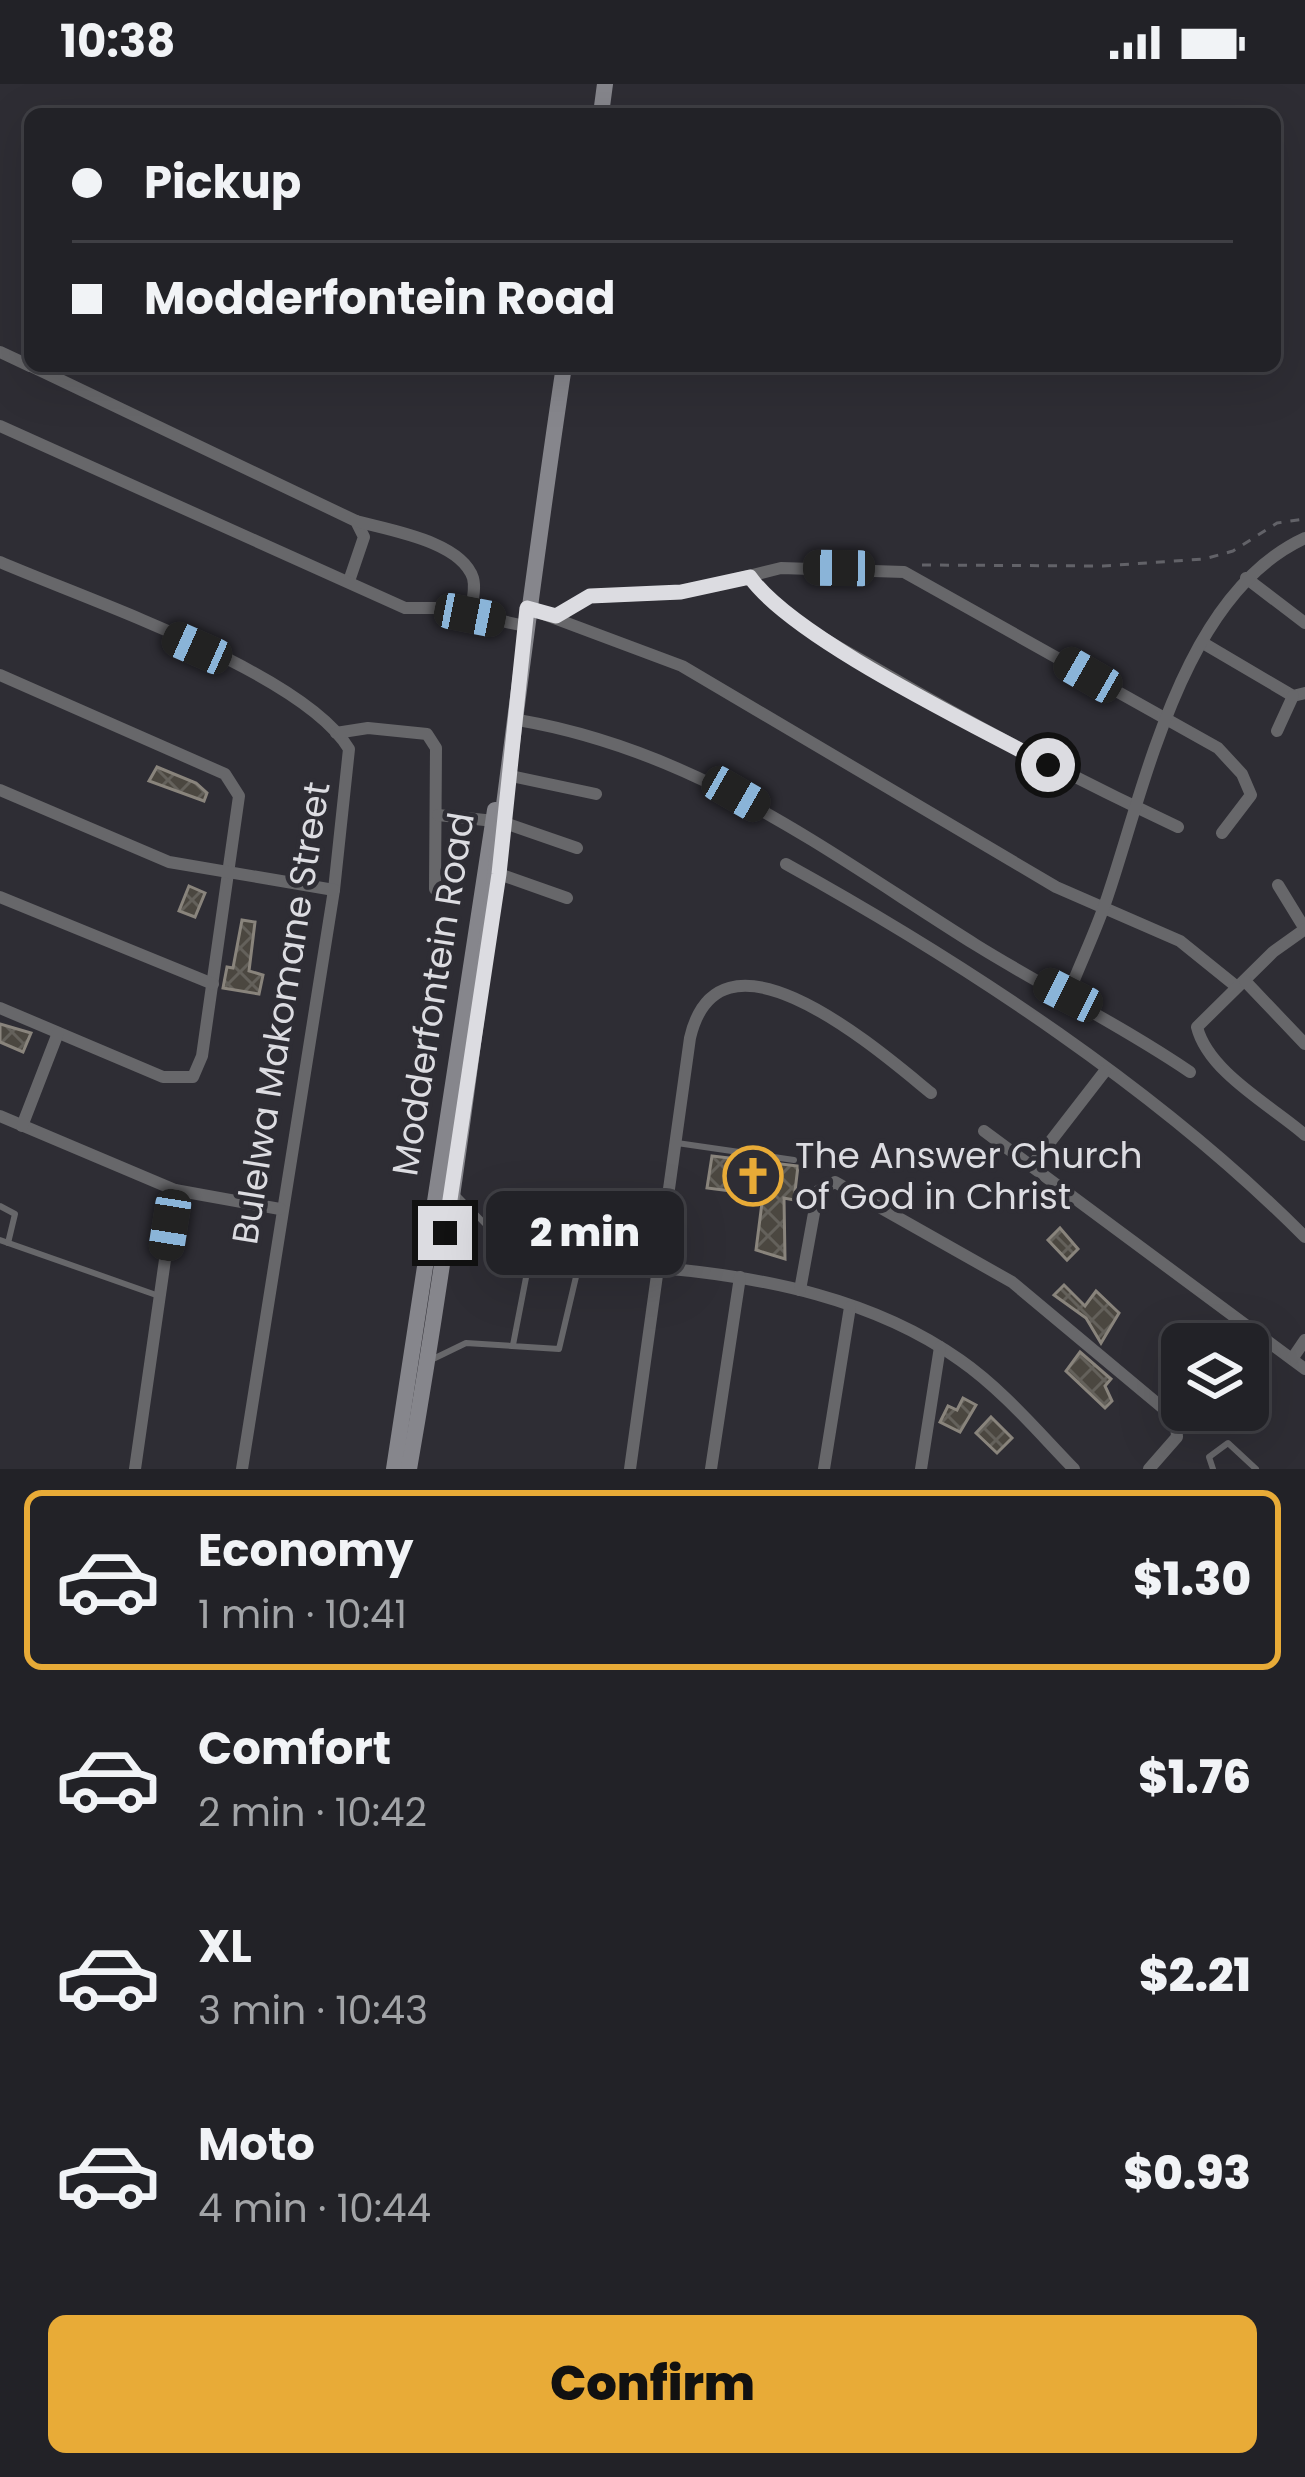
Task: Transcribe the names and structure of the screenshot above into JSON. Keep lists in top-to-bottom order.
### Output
{
  "streets": {
    "main road": ["Modderfontein Road"],
    "street": ["Bulelwa Makomane Street"]
  },
  "places": {
    "church": ["The Answer Church of God in Christ"]
  },
  "page": {
    "status": "10:38",
    "banner": ["Pickup", "Modderfontein Road"],
    "bubble": "2 min",
    "list": [
      {
        "name": "Economy",
        "note": "1 min · 10:41",
        "value": "$1.30"
      },
      {
        "name": "Comfort",
        "note": "2 min · 10:42",
        "value": "$1.76"
      },
      {
        "name": "XL",
        "note": "3 min · 10:43",
        "value": "$2.21"
      },
      {
        "name": "Moto",
        "note": "4 min · 10:44",
        "value": "$0.93"
      }
    ],
    "buttons": "Confirm"
  }
}
